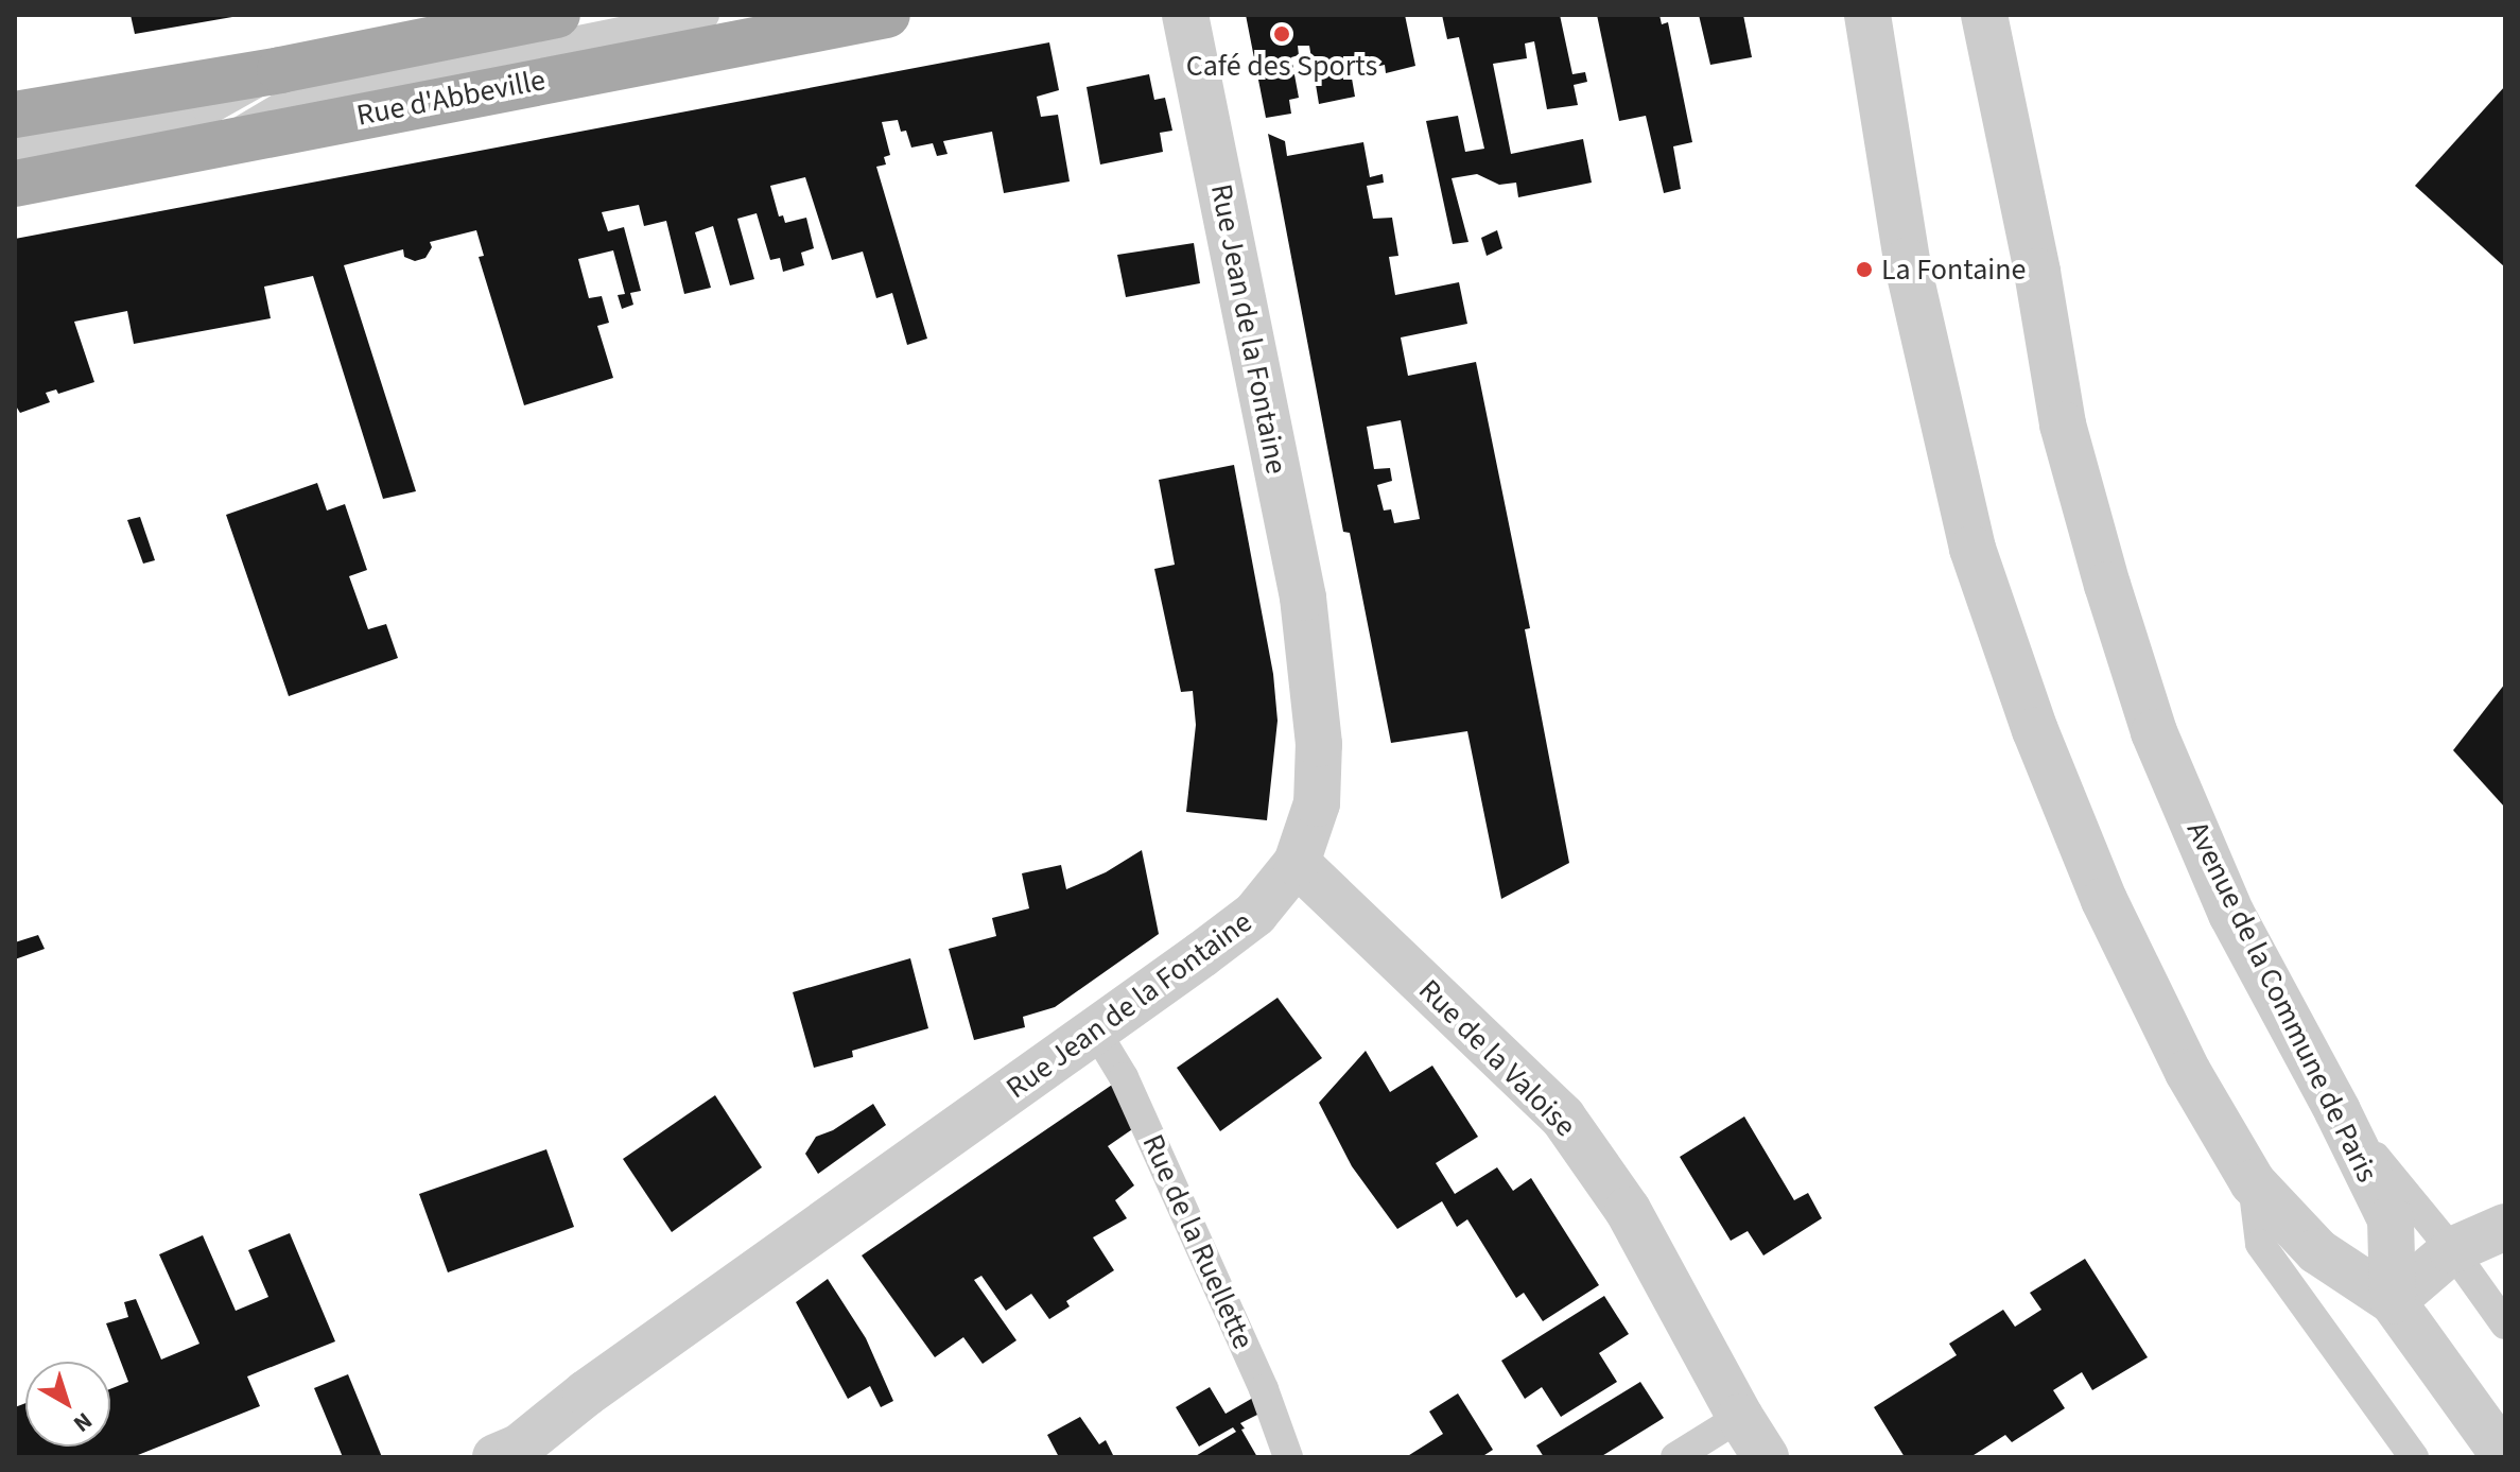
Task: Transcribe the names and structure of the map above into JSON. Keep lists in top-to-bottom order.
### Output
{
  "streets": {
    "main road": ["Rue d'Abbeville"],
    "street": ["Rue Jean de la Fontaine", "Avenue de la Commune de Paris", "Rue de la Valoise"],
    "lane": ["Rue de la Ruellette"]
  },
  "crossings": [
    ["Rue Jean de la Fontaine", "Rue de la Valoise"],
    ["Rue Jean de la Fontaine", "Rue de la Ruellette"]
  ],
  "places": ["Café des Sports", "La Fontaine"],
  "north": "bottom right"
}
